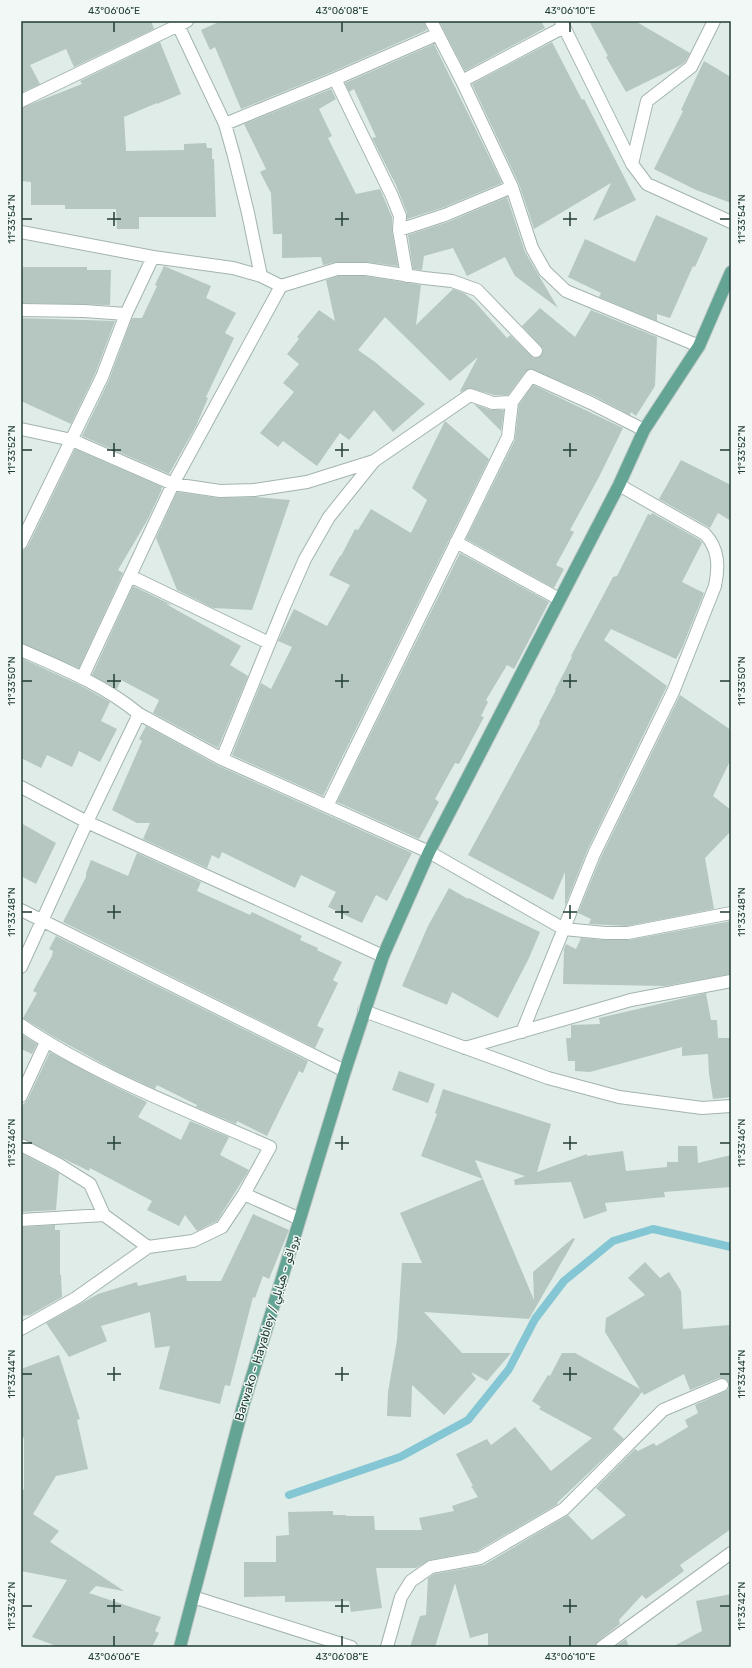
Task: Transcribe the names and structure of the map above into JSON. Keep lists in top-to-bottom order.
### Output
{
  "streets": {
    "main road": ["Barwako - Hayabley / برواقو - هيابلي"]
  },
  "coordinates": [
    "43°06'06\"E",
    "43°06'08\"E",
    "43°06'10\"E",
    "11°33'54\"N",
    "11°33'52\"N",
    "11°33'50\"N",
    "11°33'48\"N",
    "11°33'46\"N",
    "11°33'44\"N",
    "11°33'42\"N"
  ]
}
